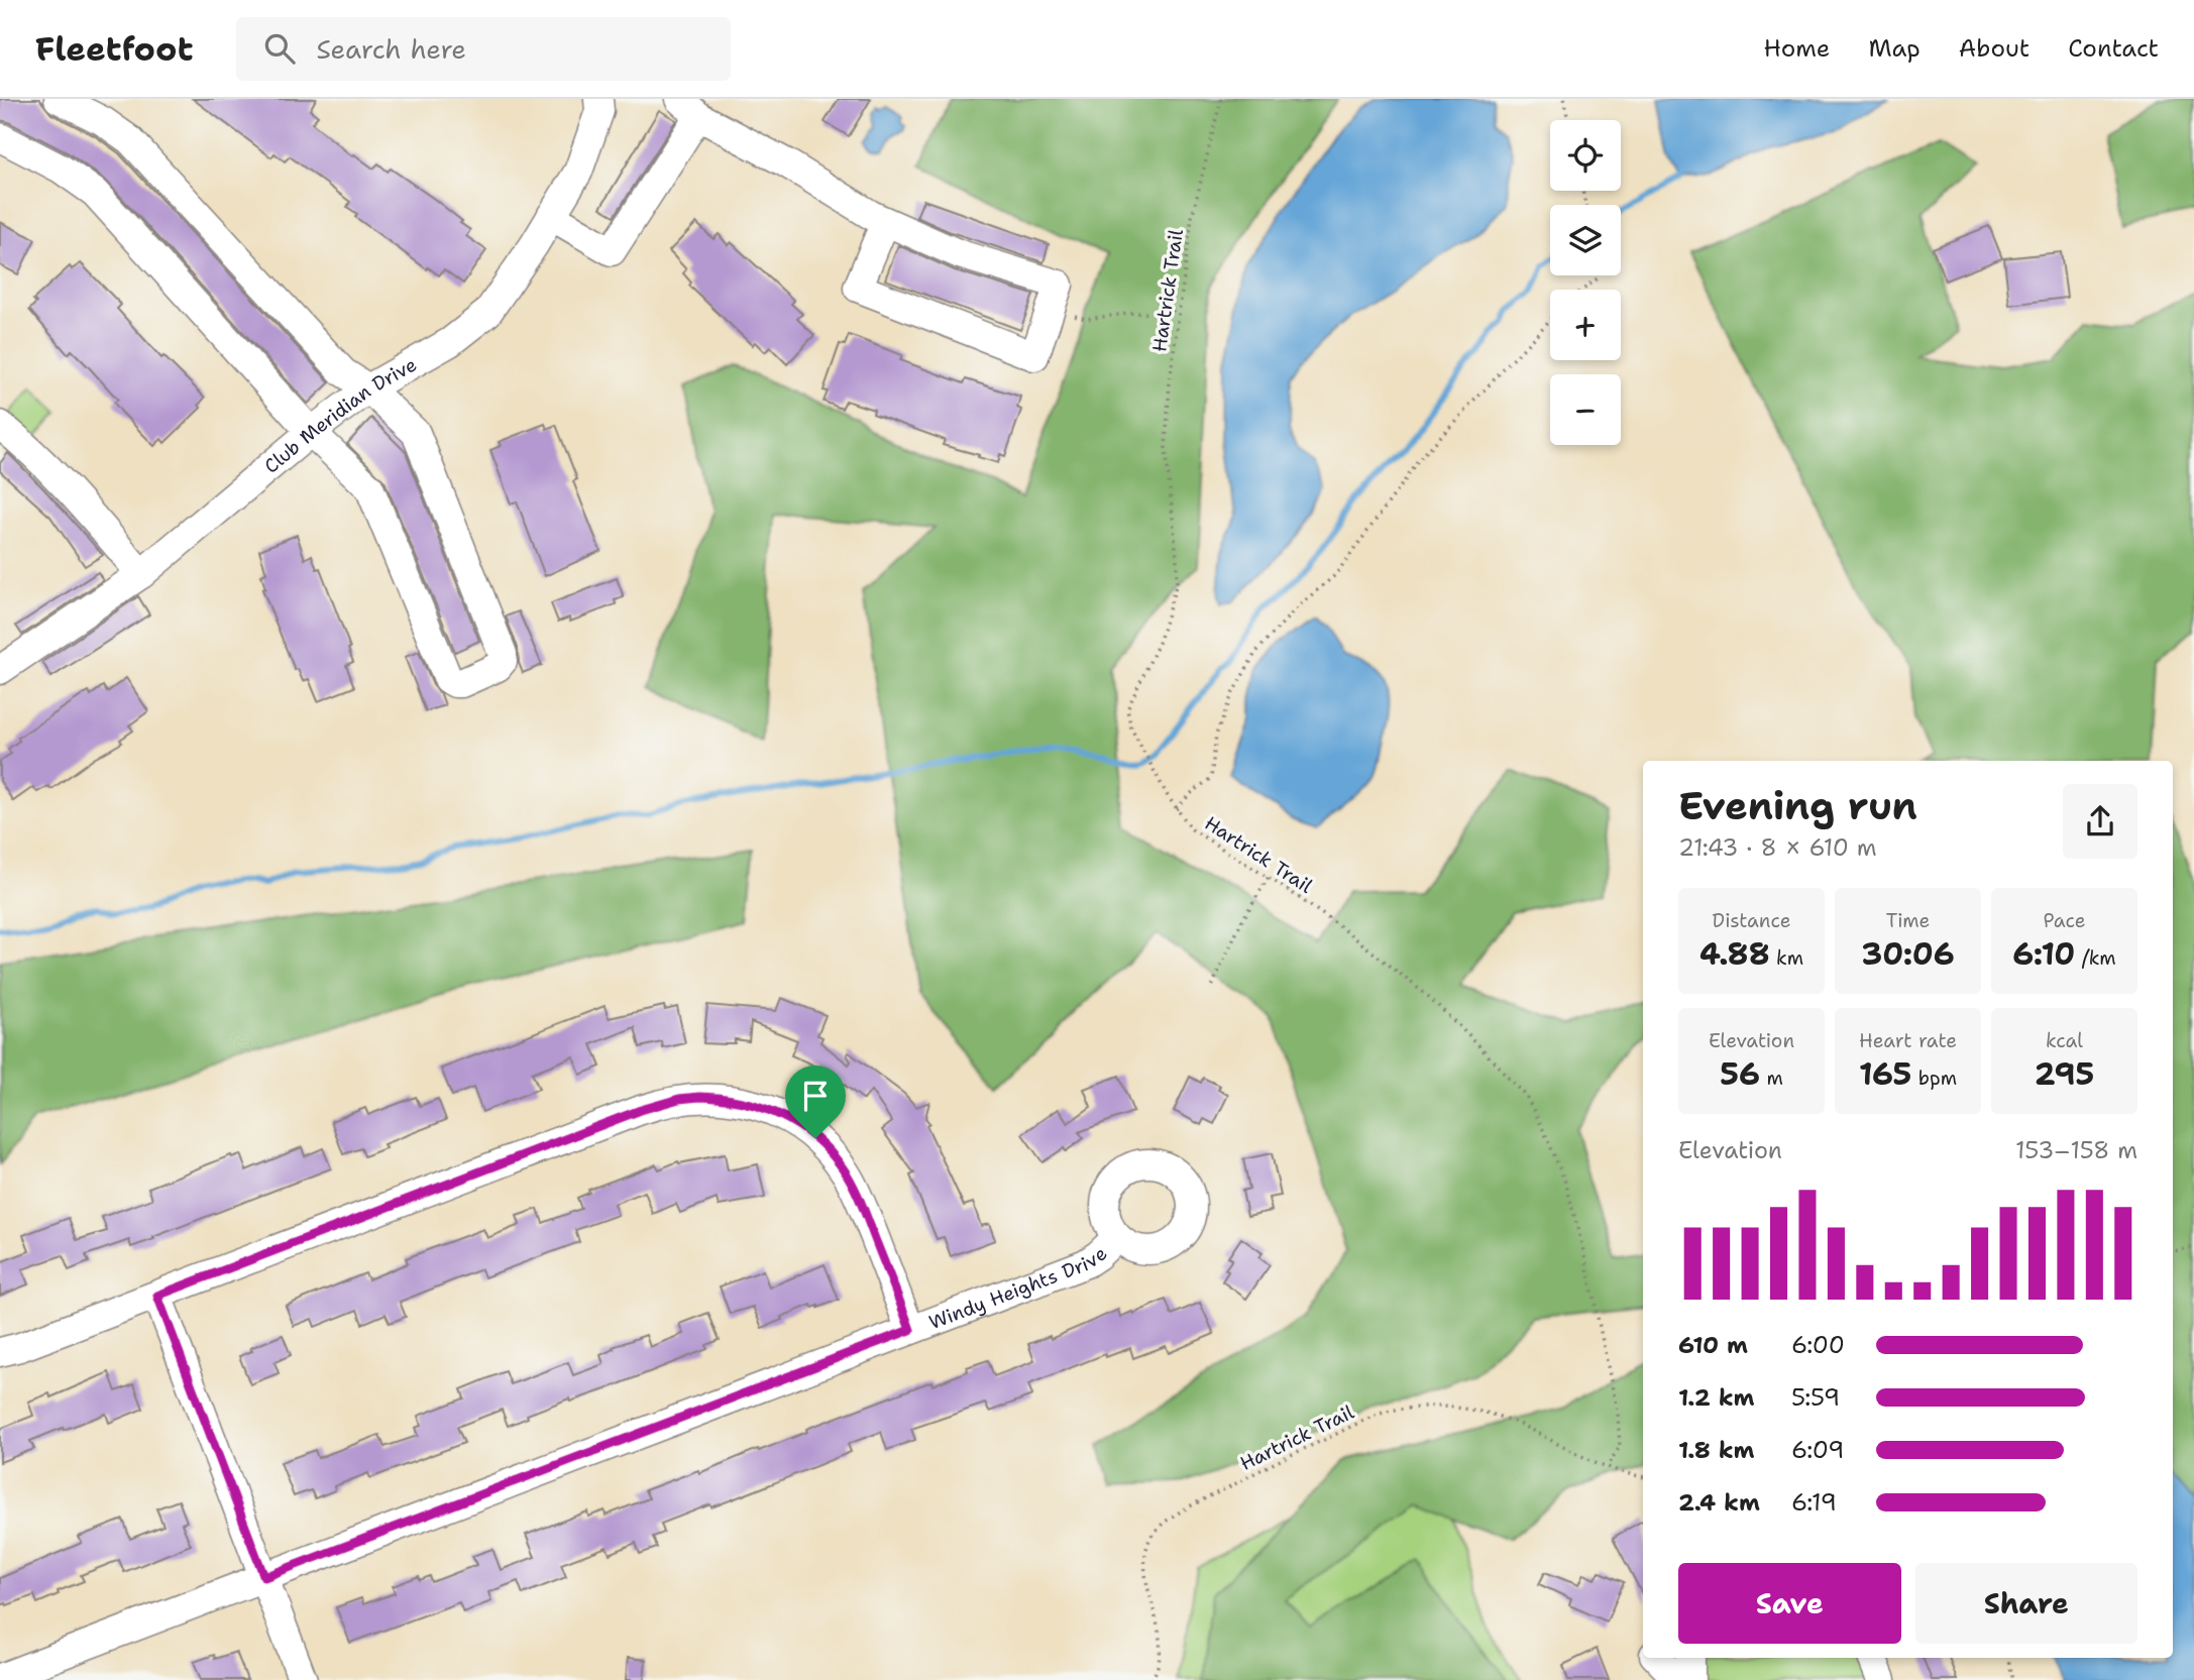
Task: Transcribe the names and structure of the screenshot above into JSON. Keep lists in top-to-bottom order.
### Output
{
  "streets": {
    "street": ["Club Meridian Drive", "Windy Heights Drive"],
    "path": ["Hartrick Trail"]
  },
  "page": {
    "header": "Fleetfoot",
    "search": "Search here",
    "nav": [
      "Home",
      "Map",
      "About",
      "Contact"
    ],
    "map_buttons": ["+", "−"],
    "heading": ["Evening run", "21:43 · 8 × 610 m"],
    "stats": [
      ["Distance", "4.88 km"],
      ["Time", "30:06"],
      ["Pace", "6:10 /km"],
      ["Elevation", "56 m"],
      ["Heart rate", "165 bpm"],
      ["kcal", "295"]
    ],
    "chart": ["Elevation", "153–158 m"],
    "list": [
      {
        "name": "610 m",
        "note": "6:00"
      },
      {
        "name": "1.2 km",
        "note": "5:59"
      },
      {
        "name": "1.8 km",
        "note": "6:09"
      },
      {
        "name": "2.4 km",
        "note": "6:19"
      }
    ],
    "buttons": ["Save", "Share"]
  }
}
